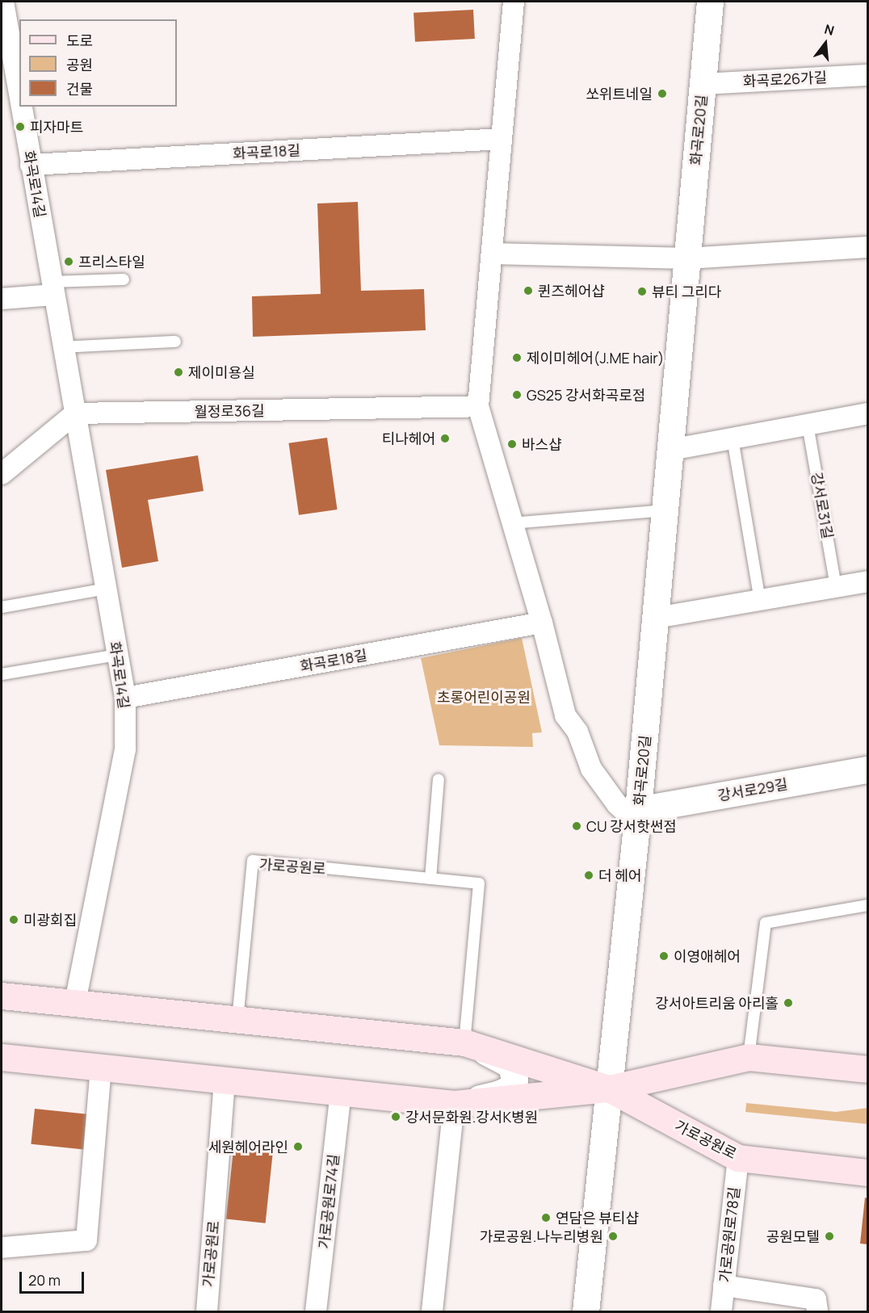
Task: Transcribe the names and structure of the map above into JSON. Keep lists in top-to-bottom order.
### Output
{
  "streets": {
    "main road": ["가로공원로"],
    "street": [
      "화곡로26가길",
      "화곡로20길",
      "화곡로18길",
      "화곡로14길",
      "월정로36길",
      "강서로29길",
      "가로공원로74길",
      "가로공원로78길"
    ],
    "lane": ["강서로31길"]
  },
  "crossings": [
    ["화곡로26가길", "화곡로20길"],
    ["화곡로20길", "강서로29길"],
    ["화곡로20길", "가로공원로"],
    ["화곡로18길", "화곡로14길"],
    ["화곡로14길", "월정로36길"],
    ["화곡로14길", "가로공원로"],
    ["가로공원로", "가로공원로78길"]
  ],
  "parks": ["초롱어린이공원"],
  "places": [
    "쏘위트네일",
    "피자마트",
    "프리스타일",
    "퀸즈헤어샵",
    "뷰티 그리다",
    "제이미헤어(J.ME hair)",
    "제이미용실",
    "GS25 강서화곡로점",
    "티나헤어",
    "바스샵",
    "CU 강서핫썬점",
    "더 헤어",
    "미광회집",
    "이영애헤어",
    "강서아트리움 아리홀",
    "강서문화원.강서K병원",
    "세원헤어라인",
    "연담은 뷰티샵",
    "가로공원.나누리병원",
    "공원모텔"
  ],
  "legend": ["도로", "공원", "건물"],
  "scale_bar": "20 m",
  "north": "top"
}
